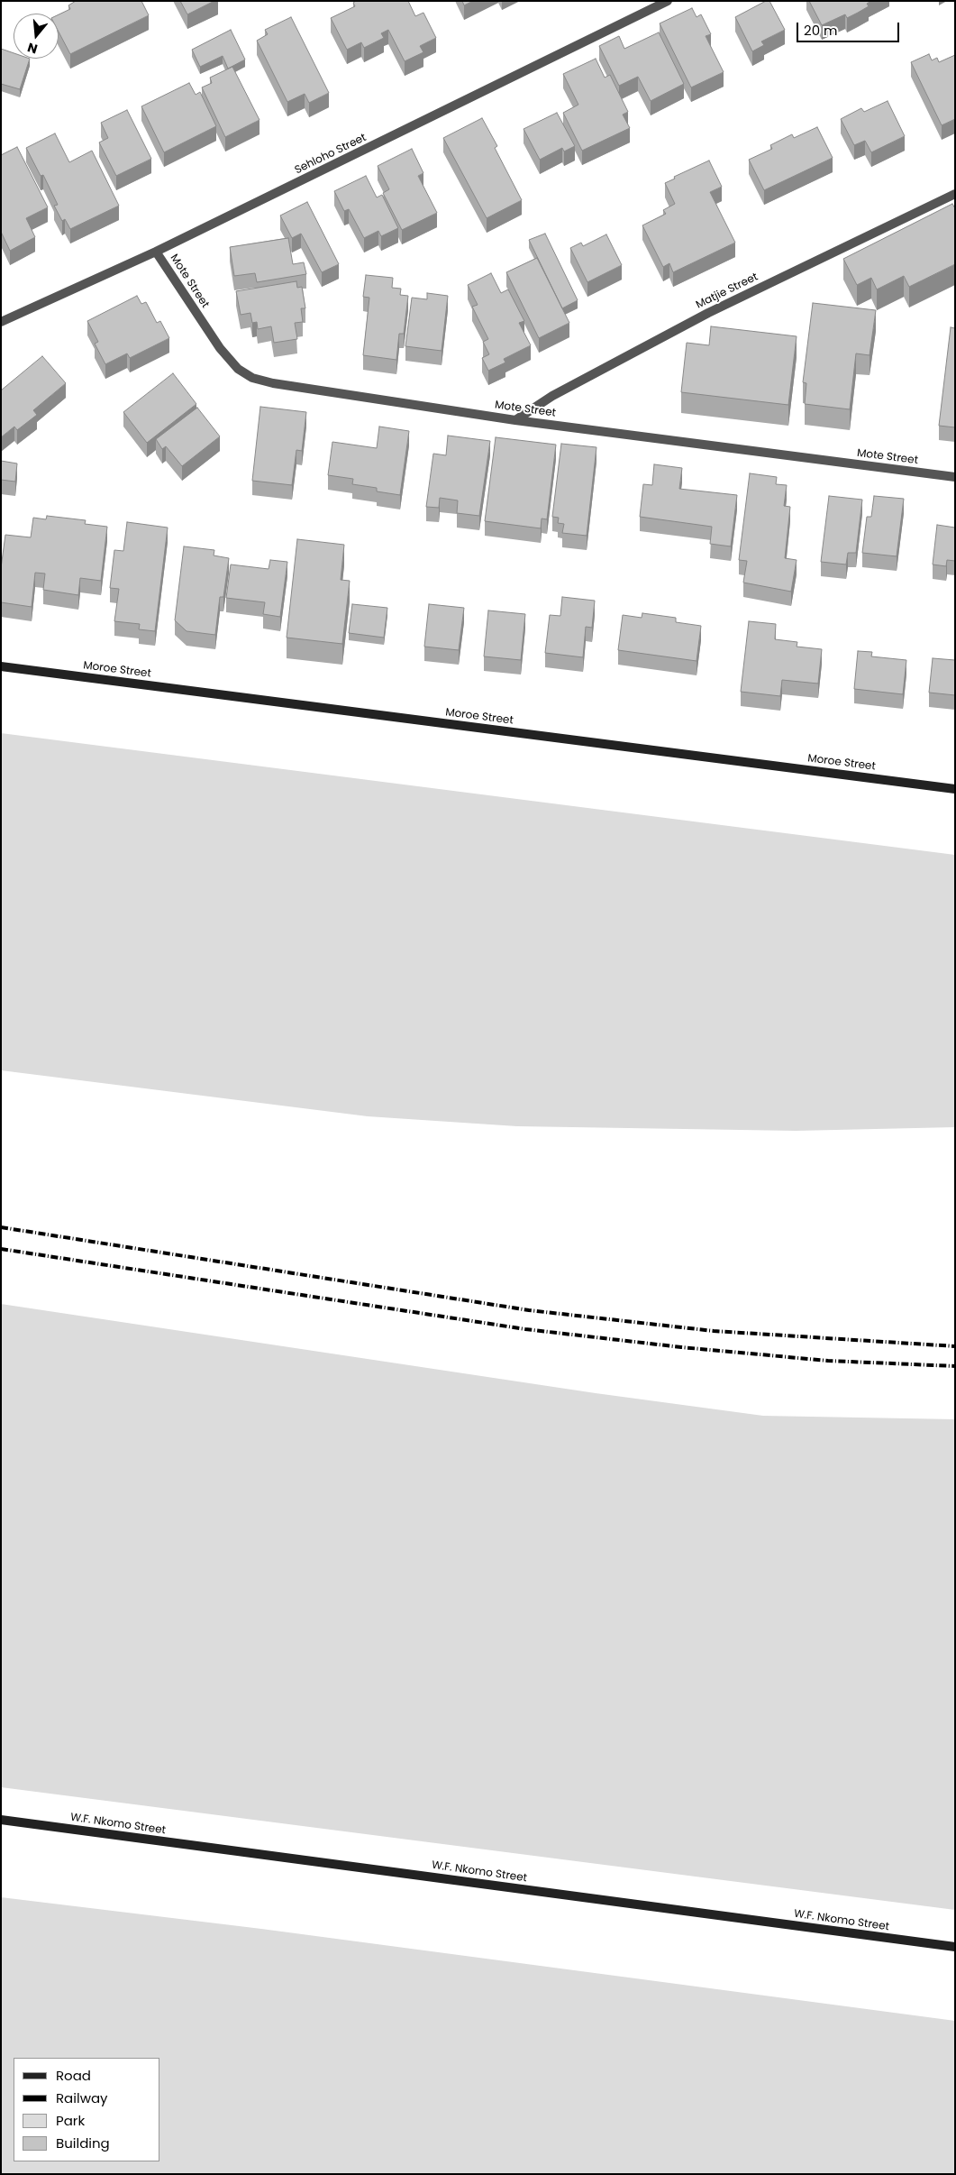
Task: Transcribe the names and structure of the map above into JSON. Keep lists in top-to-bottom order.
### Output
{
  "streets": {
    "street": [
      "Sehloho Street",
      "Mote Street",
      "Matjie Street",
      "Moroe Street",
      "W.F. Nkomo Street"
    ]
  },
  "crossings": [
    ["Sehloho Street", "Mote Street"],
    ["Mote Street", "Matjie Street"]
  ],
  "legend": [
    "Road",
    "Railway",
    "Park",
    "Building"
  ],
  "scale_bar": "20 m",
  "north": "bottom"
}
